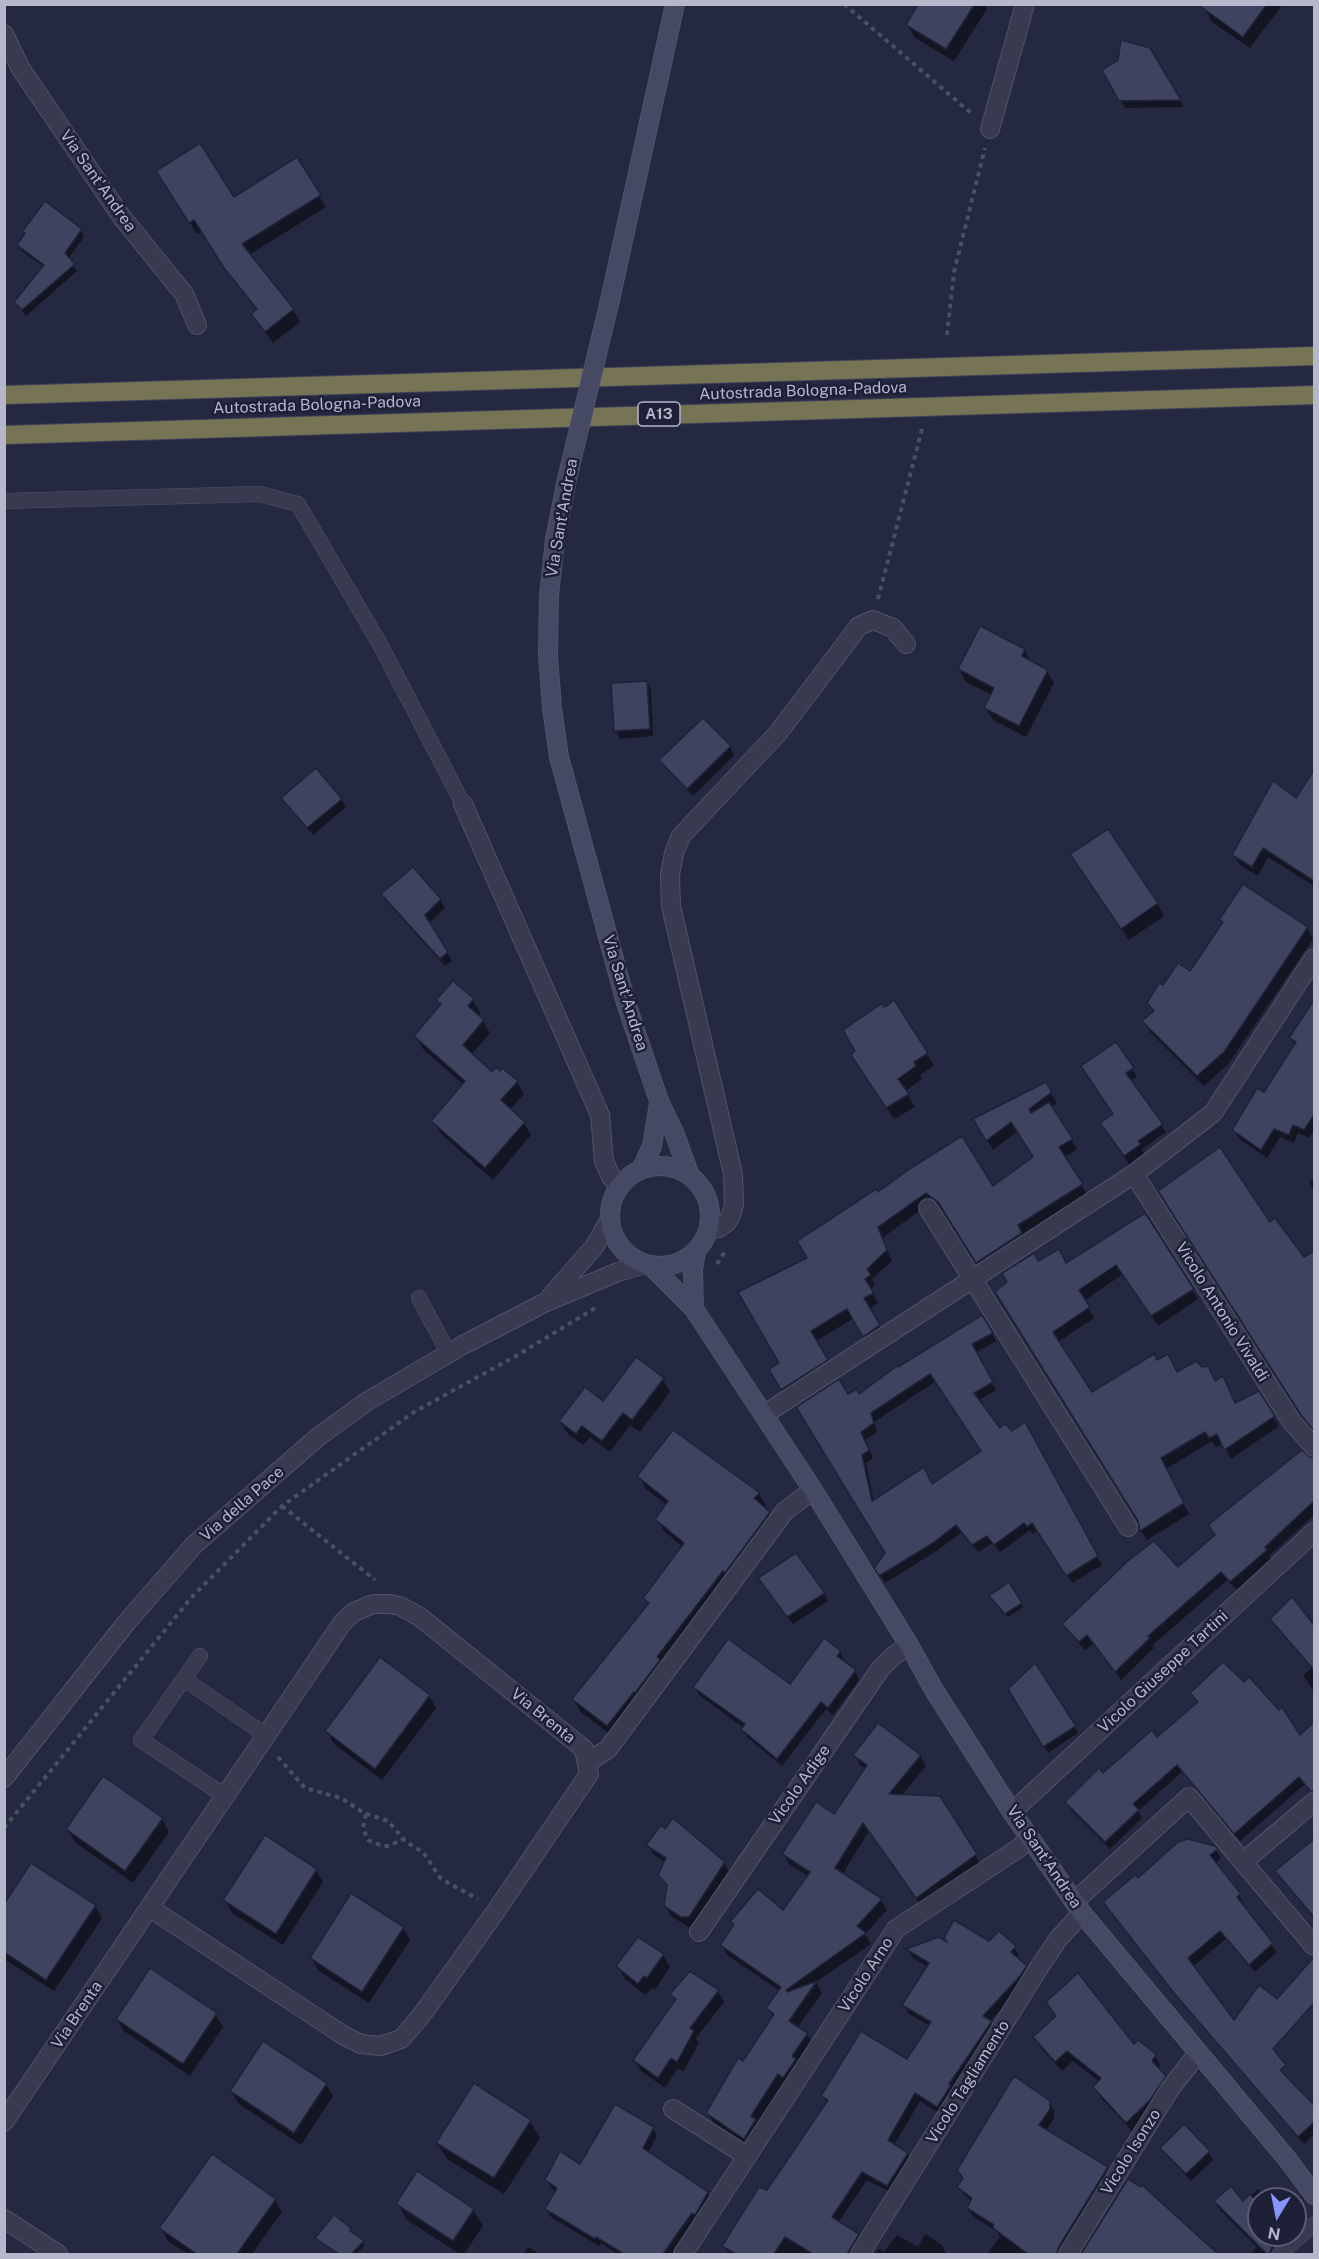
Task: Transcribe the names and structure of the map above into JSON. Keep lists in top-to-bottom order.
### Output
{
  "streets": {
    "highway": ["Autostrada Bologna-Padova", "A13"],
    "street": [
      "Via Sant'Andrea",
      "Vicolo Antonio Vivaldi",
      "Via della Pace",
      "Vicolo Giuseppe Tartini",
      "Via Brenta",
      "Vicolo Adige",
      "Vicolo Arno",
      "Vicolo Tagliamento",
      "Vicolo Isonzo"
    ]
  },
  "crossings": [
    ["Via Sant'Andrea", "Via della Pace"],
    ["Via Sant'Andrea", "Vicolo Giuseppe Tartini"],
    ["Via Sant'Andrea", "Vicolo Adige"],
    ["Via Sant'Andrea", "Vicolo Arno"],
    ["Via Sant'Andrea", "Vicolo Tagliamento"],
    ["Via Sant'Andrea", "Vicolo Isonzo"]
  ],
  "north": "bottom"
}
